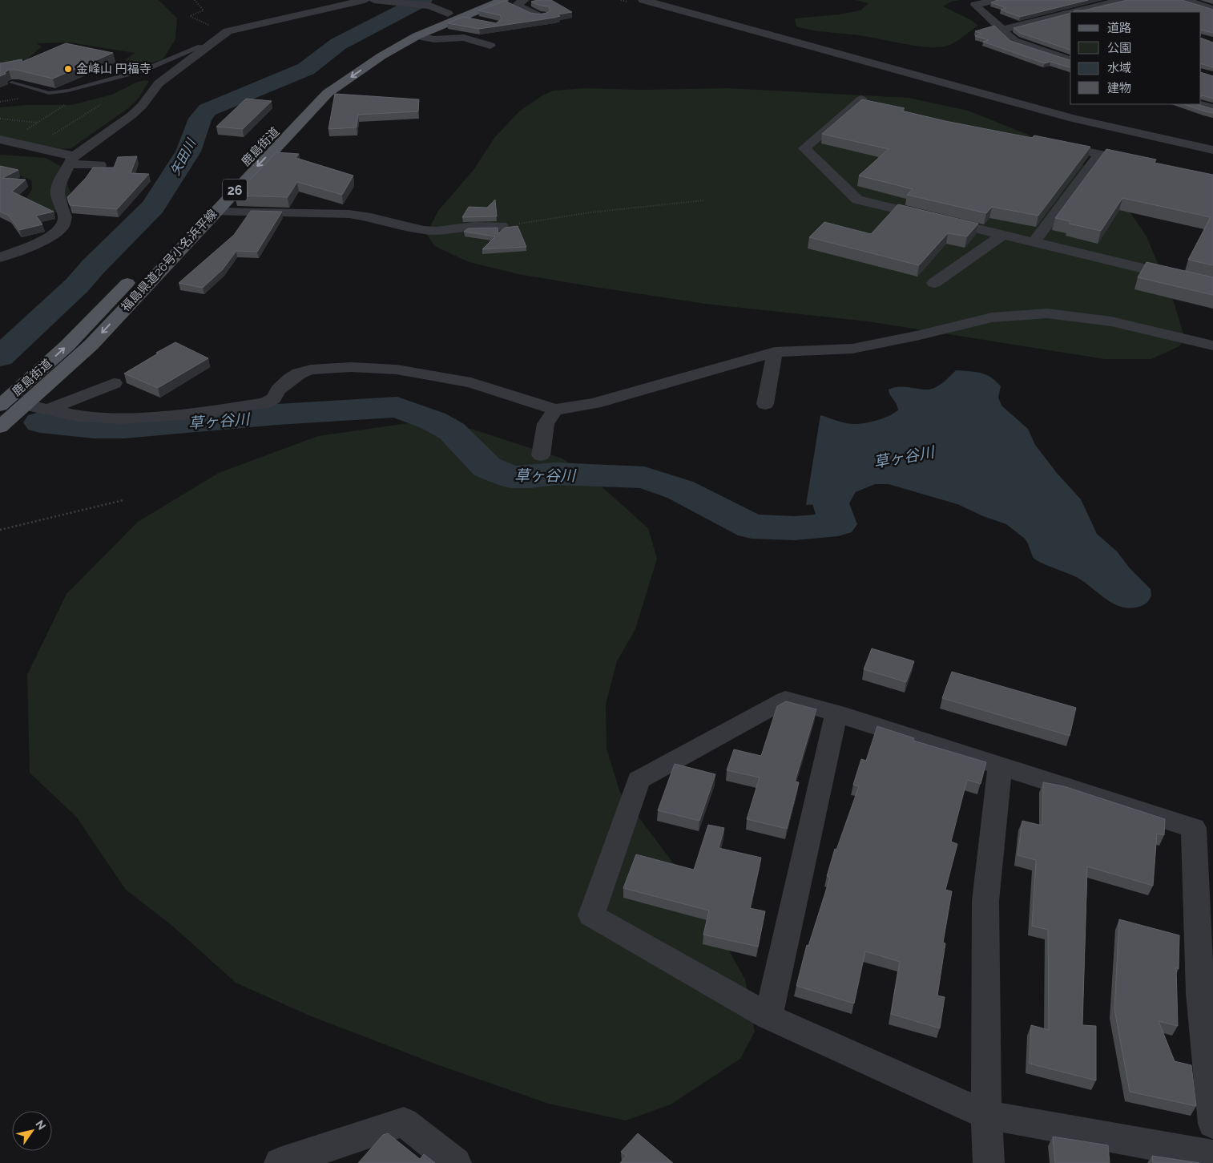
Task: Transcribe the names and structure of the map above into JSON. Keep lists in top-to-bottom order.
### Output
{
  "streets": {
    "main road": ["鹿島街道", "26", "福島県道26号小名浜平線"]
  },
  "crossings": [
    ["鹿島街道", "福島県道26号小名浜平線"]
  ],
  "one_way": ["鹿島街道", "福島県道26号小名浜平線"],
  "water": ["矢田川", "草ヶ谷川"],
  "places": ["金峰山 円福寺"],
  "legend": [
    "道路",
    "公園",
    "水域",
    "建物"
  ],
  "north": "top right"
}
